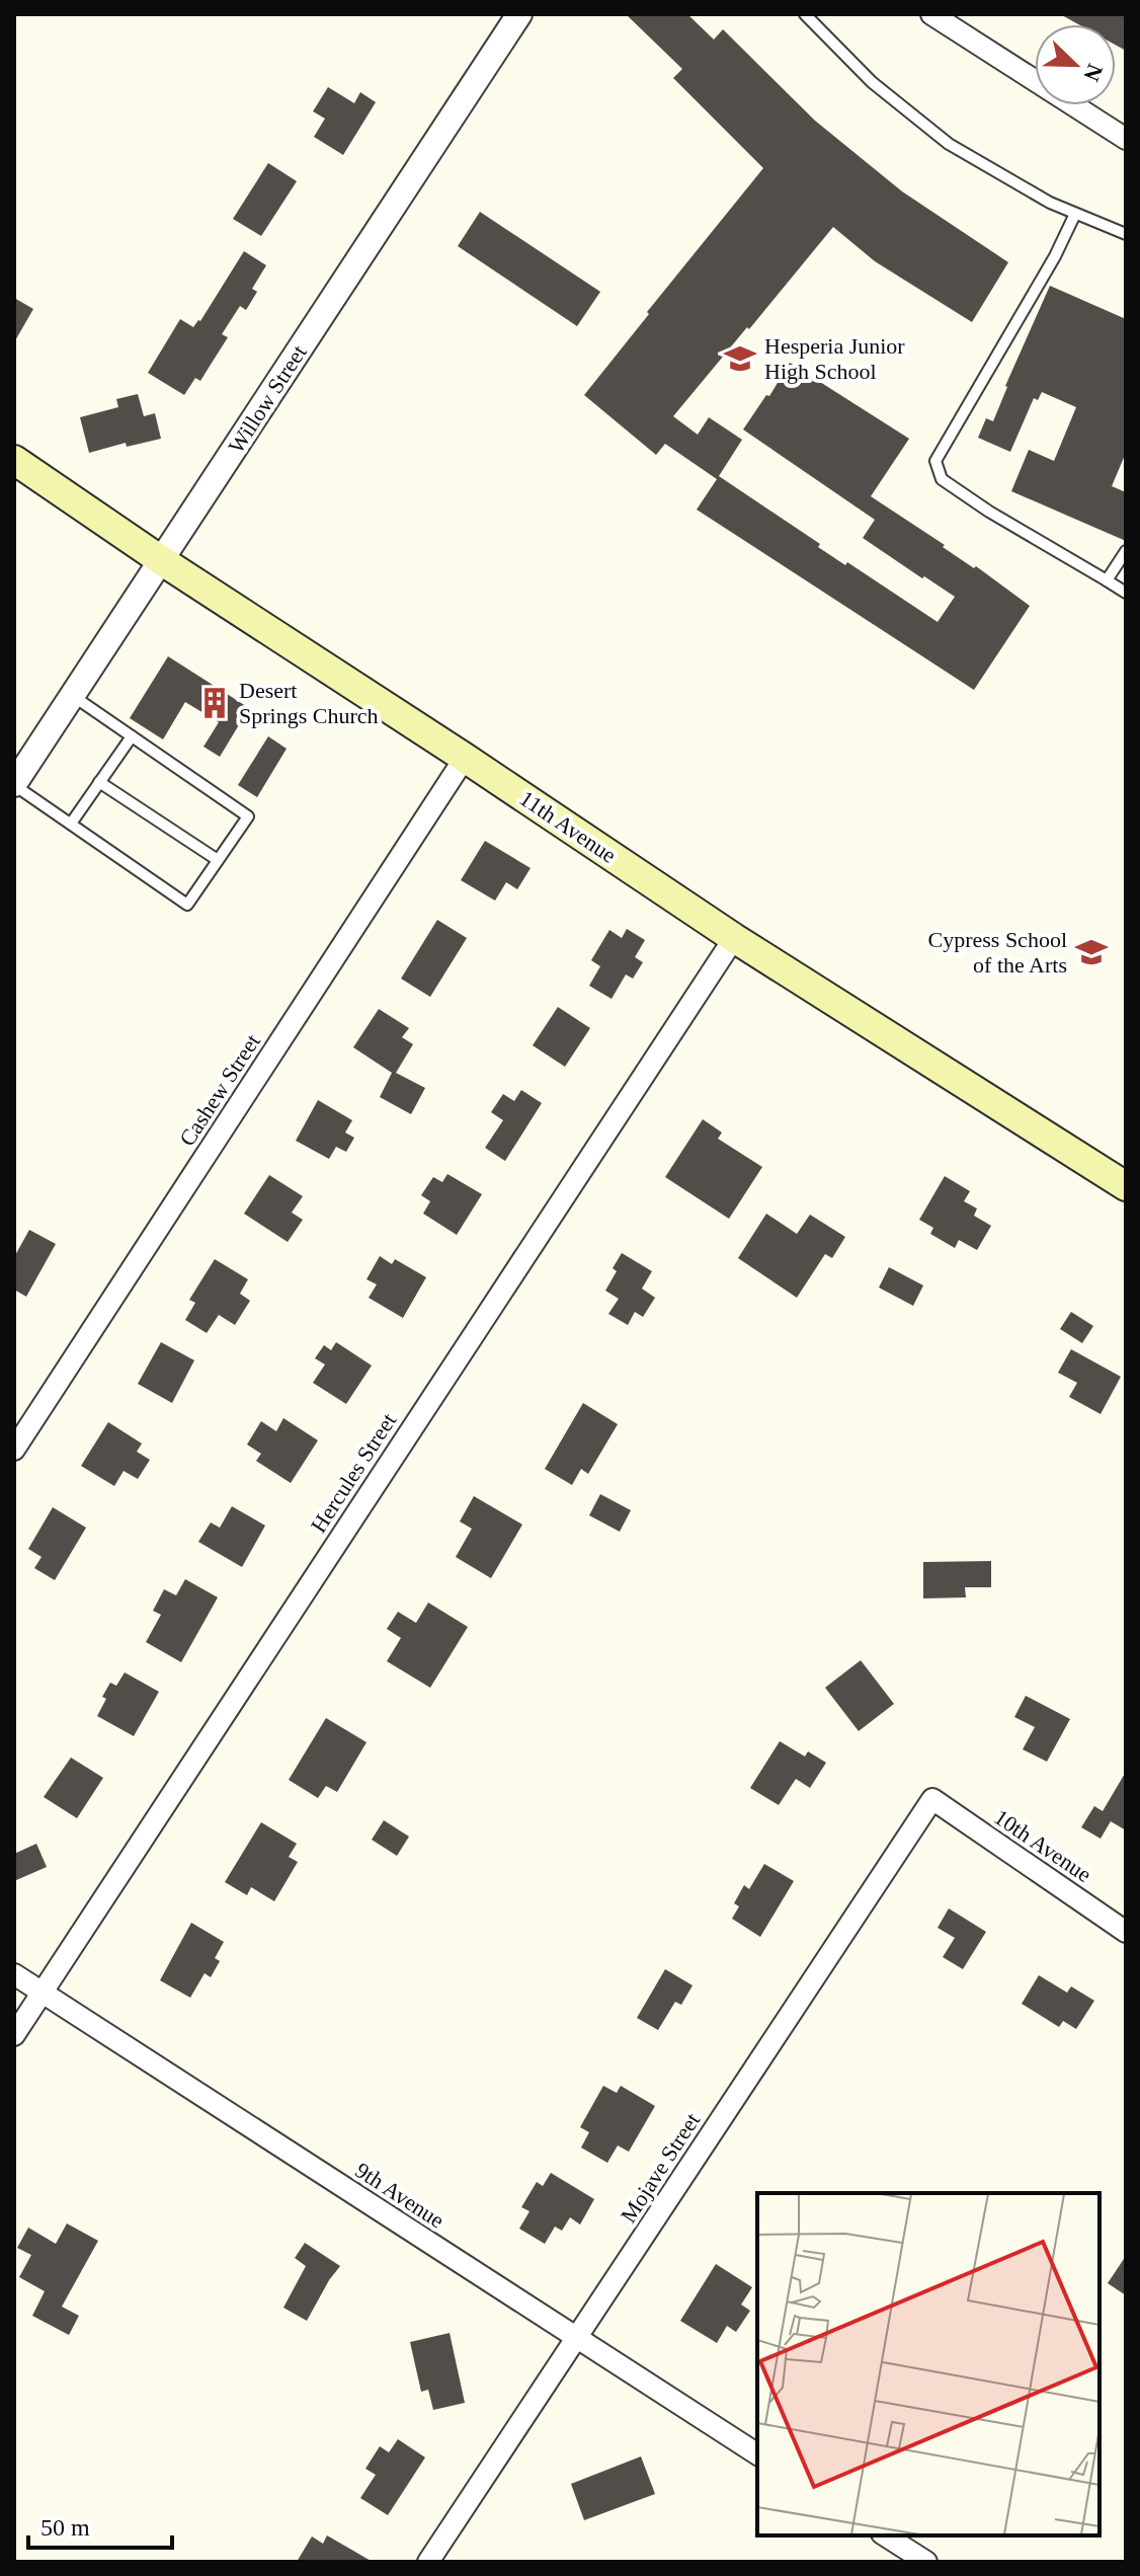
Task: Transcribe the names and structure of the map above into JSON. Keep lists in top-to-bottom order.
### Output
{
  "streets": {
    "main road": ["11th Avenue"],
    "street": [
      "Willow Street",
      "Cashew Street",
      "Hercules Street",
      "10th Avenue",
      "Mojave Street",
      "9th Avenue"
    ]
  },
  "crossings": [
    ["Willow Street", "11th Avenue"],
    ["11th Avenue", "Cashew Street"],
    ["11th Avenue", "Hercules Street"],
    ["Hercules Street", "9th Avenue"],
    ["10th Avenue", "Mojave Street"],
    ["Mojave Street", "9th Avenue"]
  ],
  "places": {
    "school or university": ["Hesperia Junior High School", "Cypress School of the Arts"],
    "building": ["Desert Springs Church"]
  },
  "scale_bar": "50 m",
  "north": "bottom right"
}
